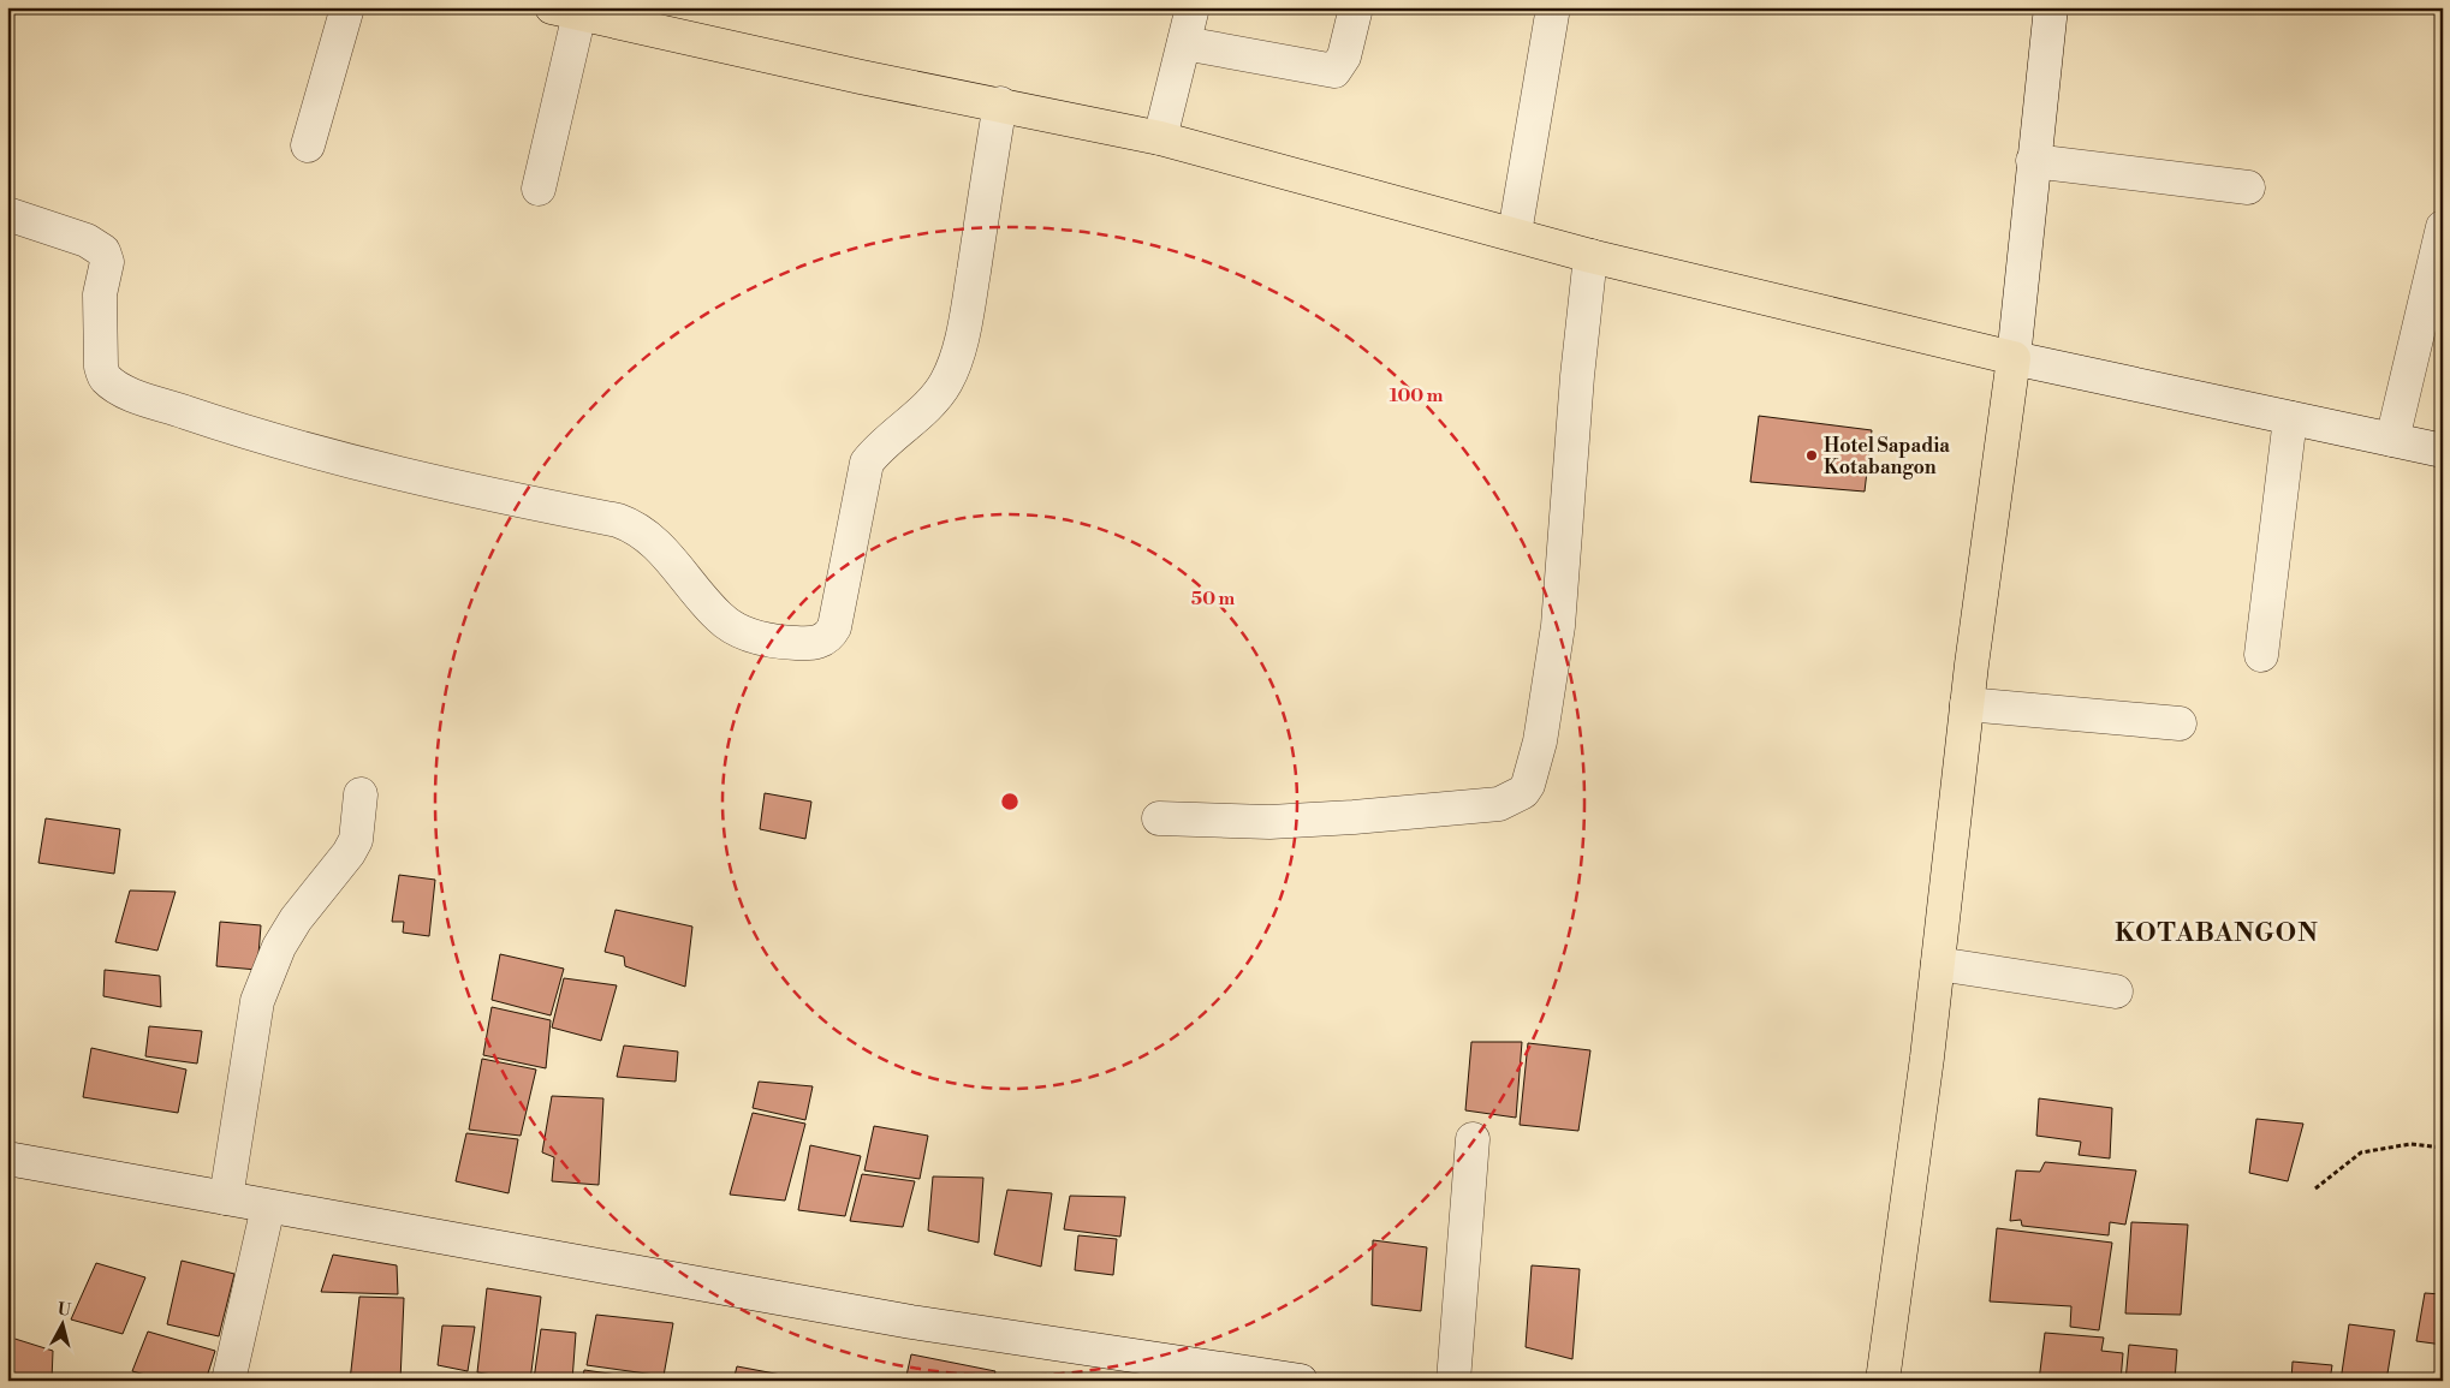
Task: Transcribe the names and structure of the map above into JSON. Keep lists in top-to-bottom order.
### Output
{
  "districts": ["KOTABANGON"],
  "places": ["Hotel Sapadia Kotabangon"],
  "north": "top",
  "rings": ["100 m", "50 m"]
}
